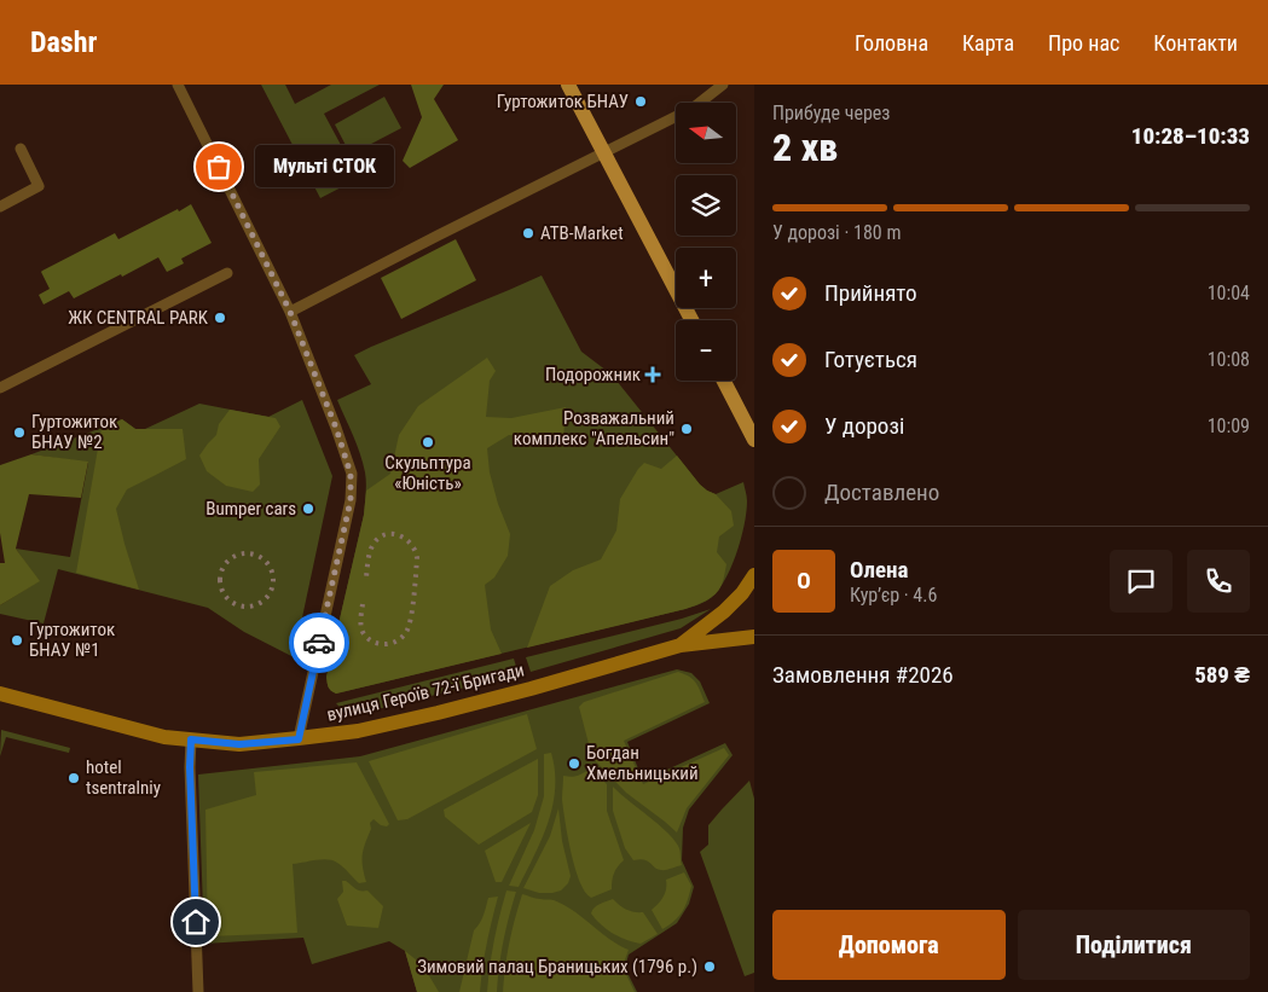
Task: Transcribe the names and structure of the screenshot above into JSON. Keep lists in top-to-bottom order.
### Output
{
  "streets": {
    "main road": ["вулиця Героїв 72-ї Бригади"]
  },
  "places": {
    "other": [
      "Гуртожиток БНАУ",
      "Мульті СТОК",
      "ATB-Market",
      "ЖК CENTRAL PARK",
      "Розважальний комплекс \"Апельсин\"",
      "Гуртожиток БНАУ №2",
      "Скульптура «Юність»",
      "Bumper cars",
      "Гуртожиток БНАУ №1",
      "Богдан Хмельницький",
      "hotel tsentralniy",
      "Зимовий палац Браницьких (1796 р.)"
    ],
    "health": ["Подорожник"]
  },
  "north": "left",
  "page": {
    "header": "Dashr",
    "nav": [
      "Головна",
      "Карта",
      "Про нас",
      "Контакти"
    ],
    "heading": ["2 хв", "Прибуде через", "10:28–10:33"],
    "panel": [
      "Олена",
      "Кур’єр · 4.6",
      "Замовлення #2026",
      "589 ₴"
    ],
    "map_buttons": ["+", "−"],
    "bubble": "Мульті СТОК",
    "bar": "У дорозі · 180 m",
    "list": [
      ["Прийнято", "10:04"],
      ["Готується", "10:08"],
      ["У дорозі", "10:09"],
      "Доставлено"
    ],
    "round": "О",
    "buttons": ["Допомога", "Поділитися"]
  }
}
